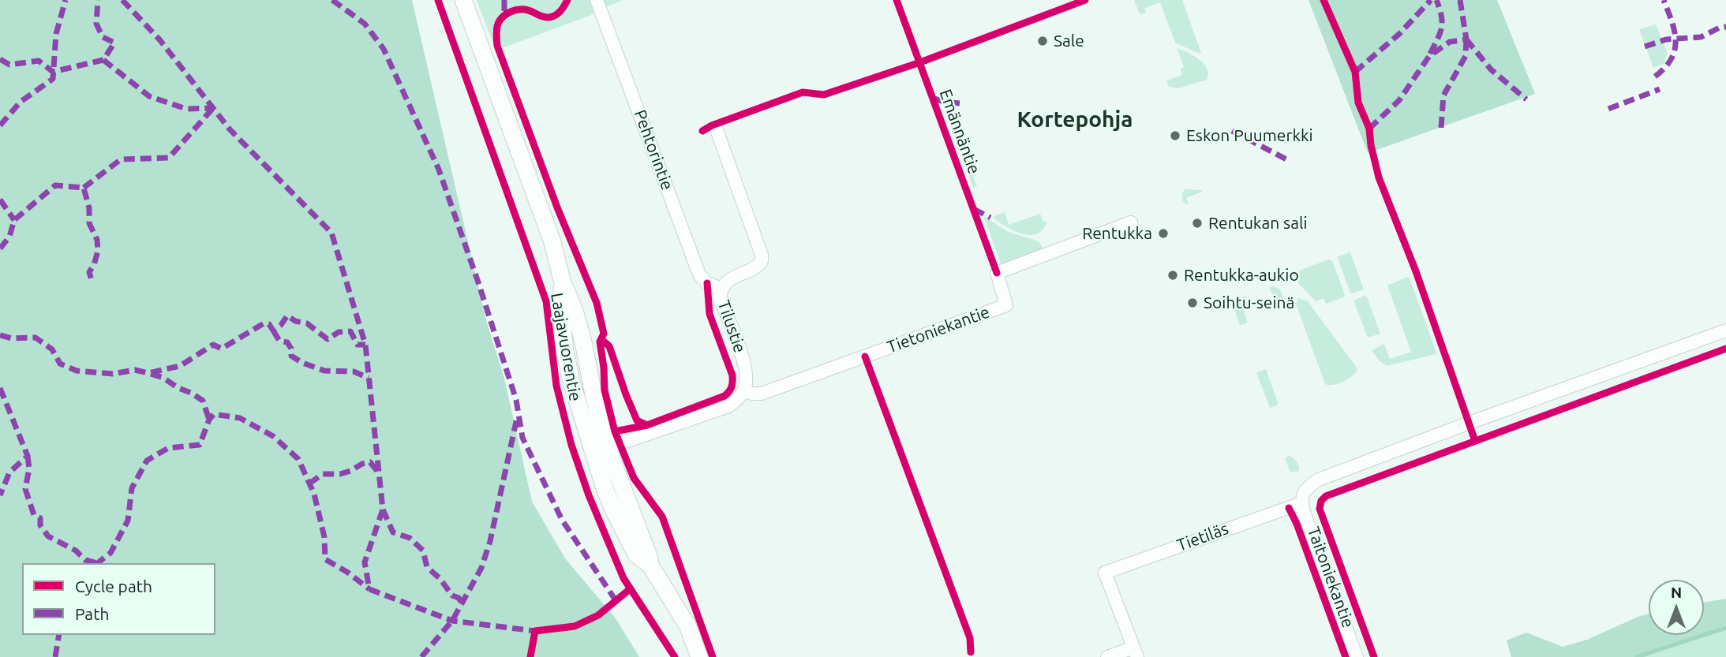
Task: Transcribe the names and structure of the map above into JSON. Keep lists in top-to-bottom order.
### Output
{
  "streets": {
    "main road": ["Laajavuorentie"],
    "street": [
      "Pehtorintie",
      "Tilustie",
      "Tietoniekantie",
      "Tietiläs",
      "Taitoniekantie"
    ],
    "cycle path": ["Emännäntie"]
  },
  "crossings": [
    ["Pehtorintie", "Tilustie"],
    ["Tilustie", "Tietoniekantie"],
    ["Tietiläs", "Taitoniekantie"]
  ],
  "districts": ["Kortepohja"],
  "places": [
    "Sale",
    "Eskon Puumerkki",
    "Rentukan sali",
    "Rentukka",
    "Rentukka-aukio",
    "Soihtu-seinä"
  ],
  "legend": ["Cycle path", "Path"],
  "north": "top"
}
